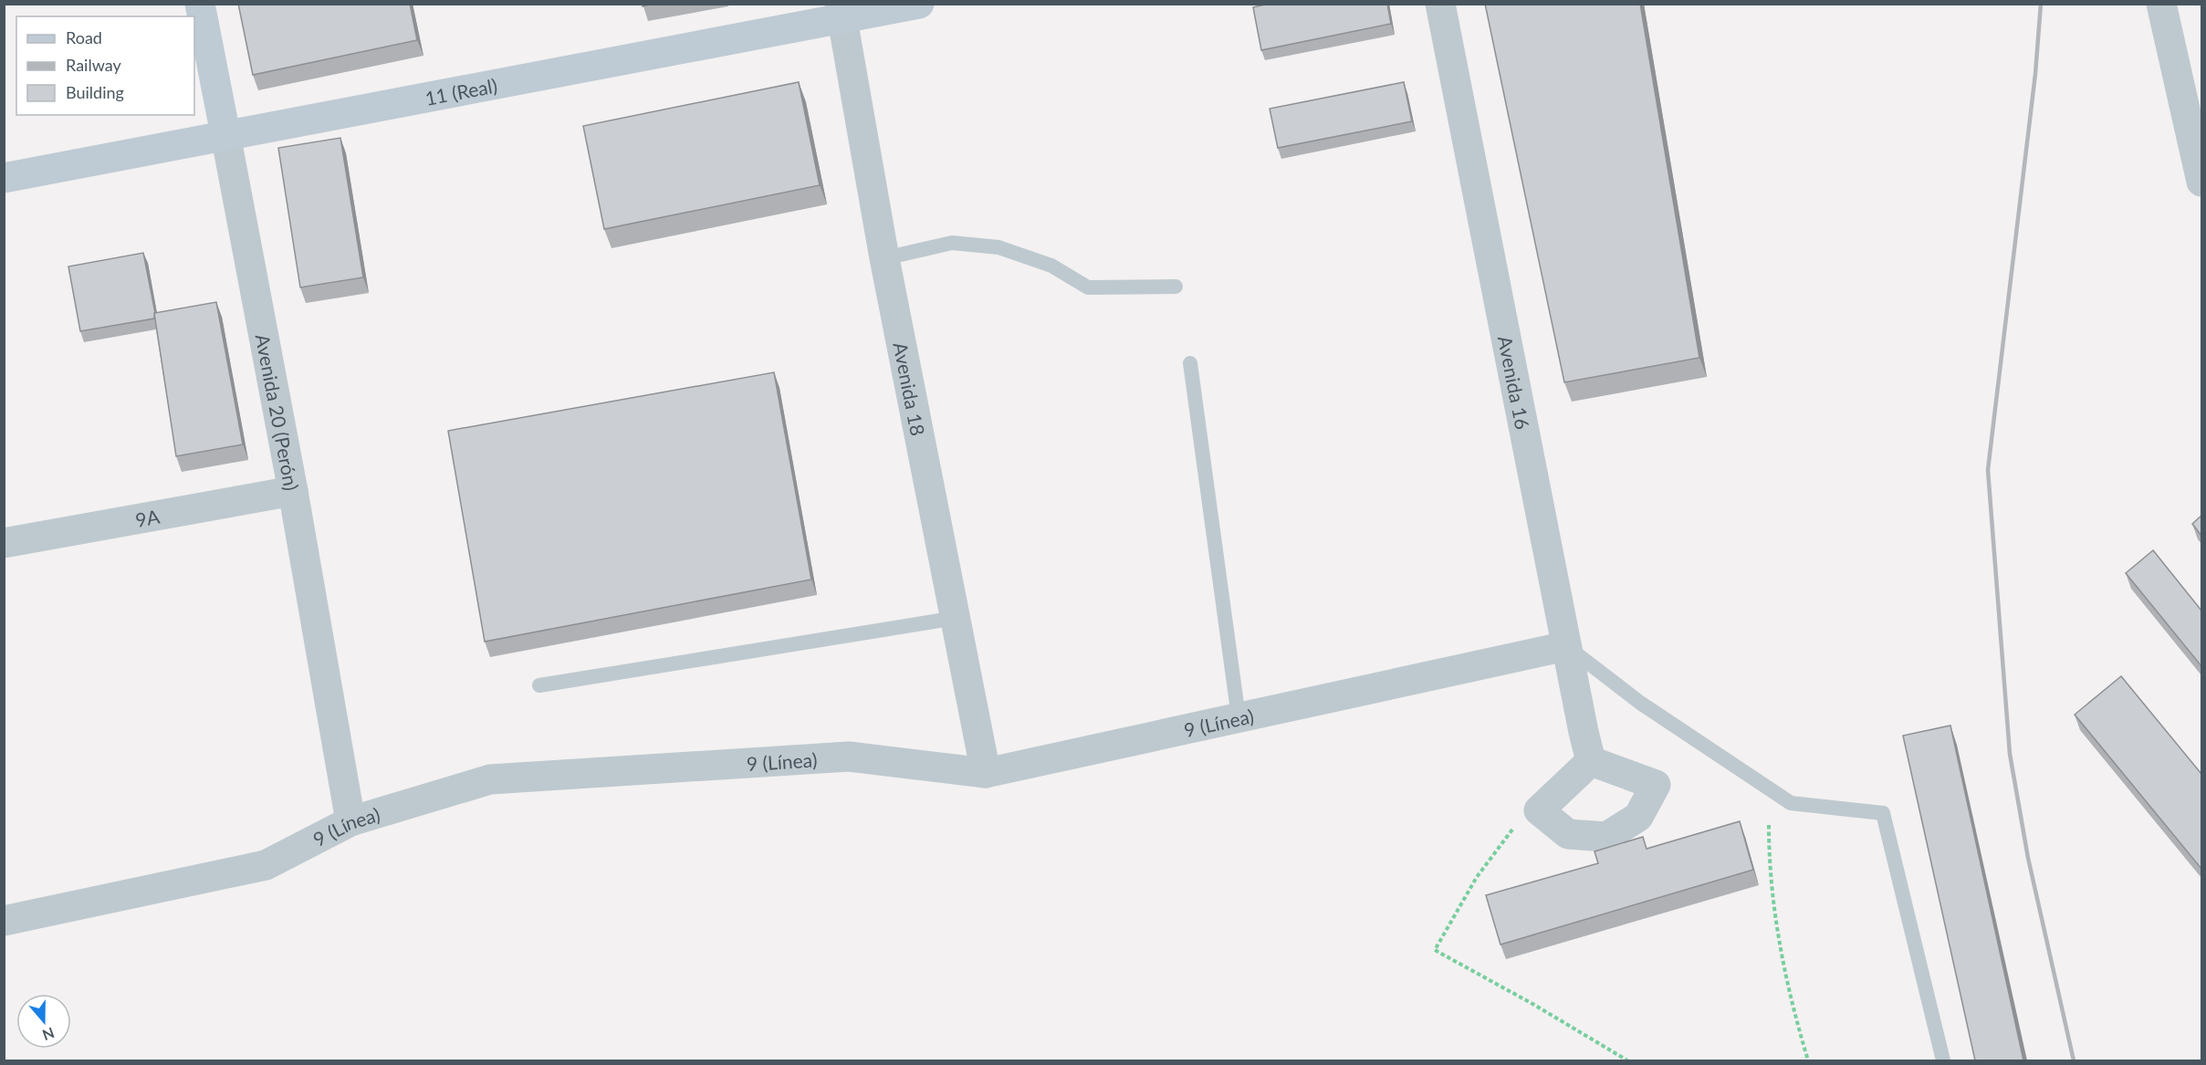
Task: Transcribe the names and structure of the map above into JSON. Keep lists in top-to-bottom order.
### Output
{
  "streets": {
    "main road": ["11 (Real)", "Avenida 20 (Perón)"],
    "street": [
      "Avenida 16",
      "Avenida 18",
      "9A",
      "9 (Línea)"
    ]
  },
  "crossings": [
    ["11 (Real)", "Avenida 18"],
    ["11 (Real)", "Avenida 20 (Perón)"],
    ["Avenida 16", "9 (Línea)"],
    ["Avenida 18", "9 (Línea)"],
    ["Avenida 20 (Perón)", "9A"],
    ["Avenida 20 (Perón)", "9 (Línea)"]
  ],
  "legend": ["Road", "Railway", "Building"],
  "north": "bottom"
}
